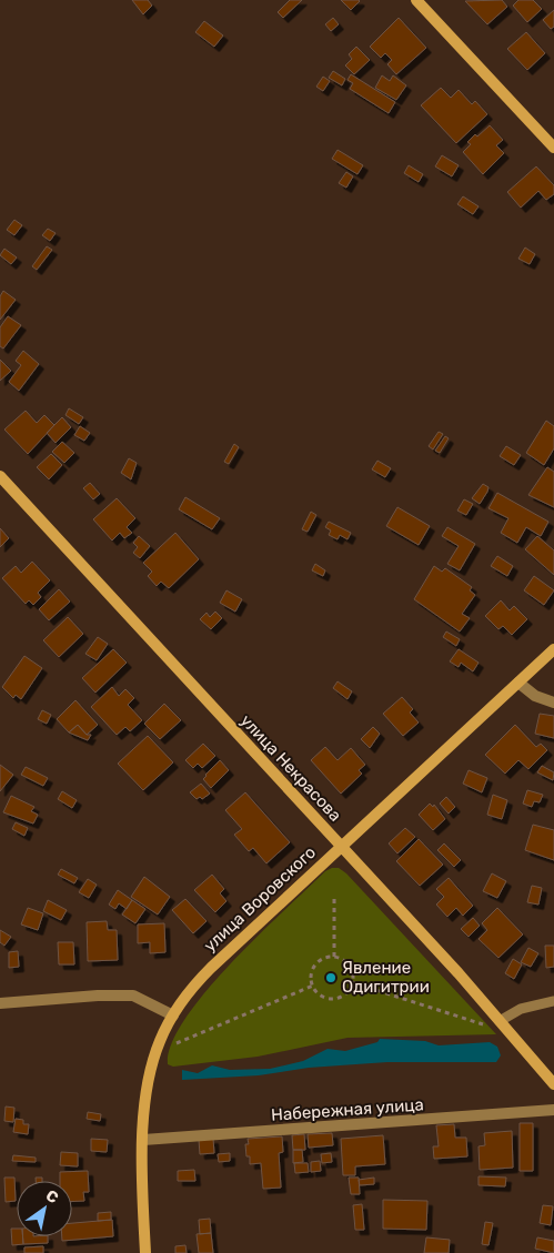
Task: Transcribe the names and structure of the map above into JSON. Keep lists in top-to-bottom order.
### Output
{
  "streets": {
    "street": ["улица Некрасова", "улица Воровского", "Набережная улица"]
  },
  "crossings": [
    ["улица Некрасова", "улица Воровского"],
    ["улица Воровского", "Набережная улица"]
  ],
  "places": ["Явление Одигитрии"],
  "north": "top right"
}
